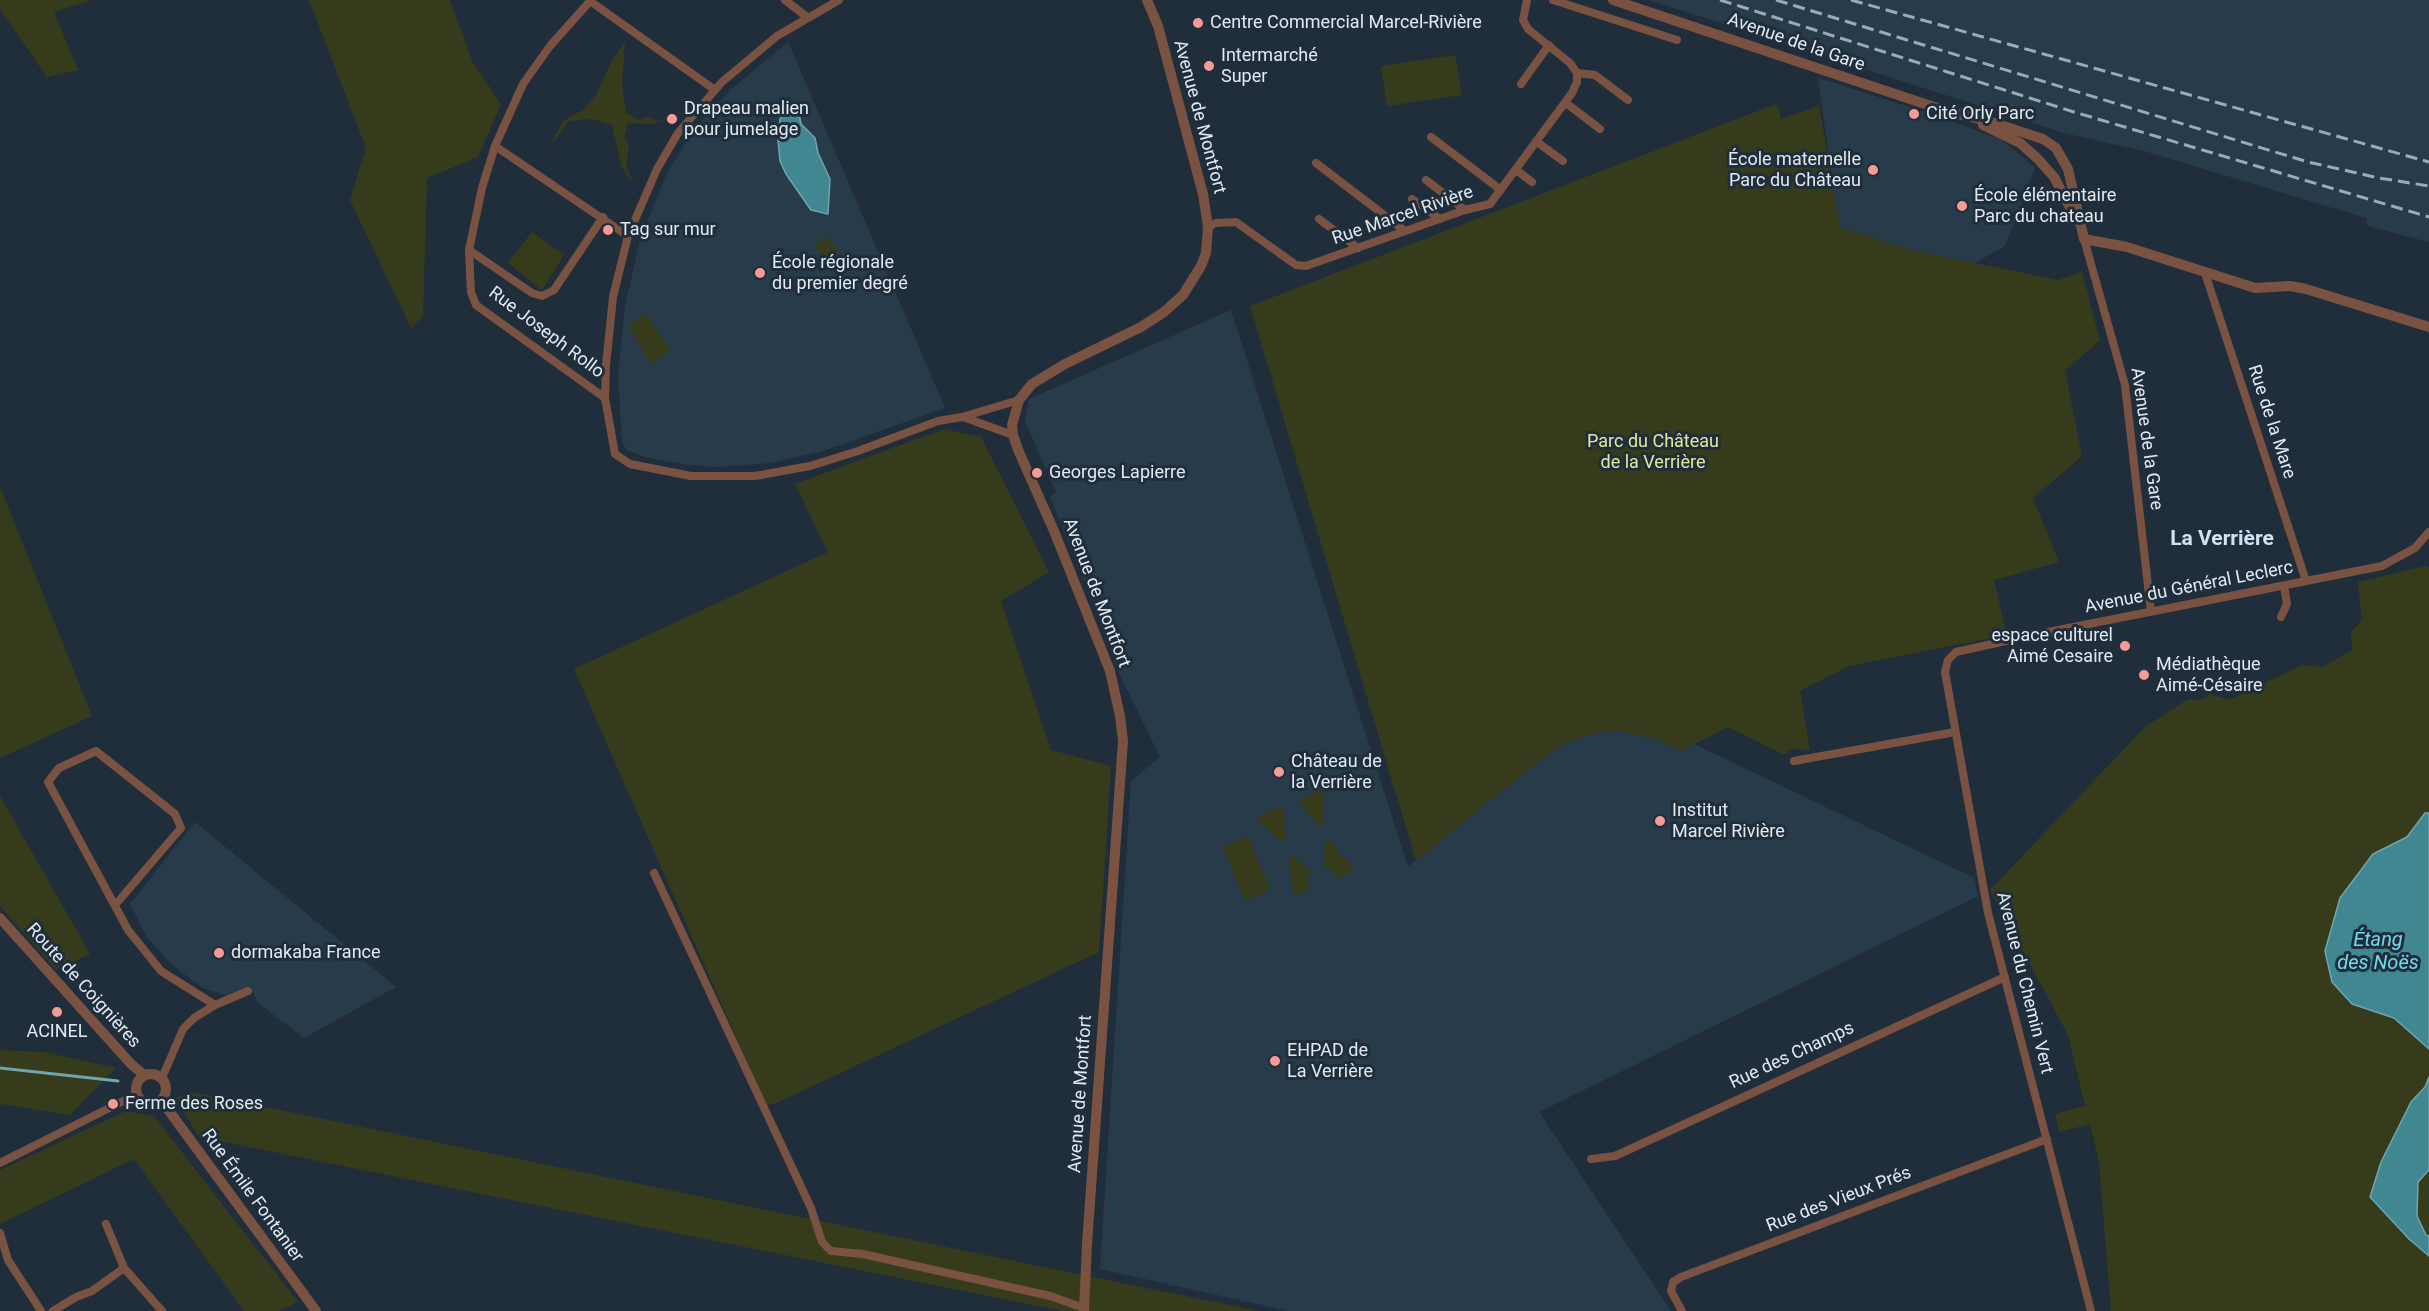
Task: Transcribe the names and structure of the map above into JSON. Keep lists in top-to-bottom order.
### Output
{
  "streets": {
    "street": [
      "Avenue de la Gare",
      "Avenue de Montfort",
      "Rue Marcel Rivière",
      "Rue Joseph Rollo",
      "Rue de la Mare",
      "Avenue du Général Leclerc",
      "Avenue du Chemin Vert",
      "Route de Coignières",
      "Rue des Champs",
      "Rue Émile Fontanier",
      "Rue des Vieux Prés"
    ]
  },
  "crossings": [
    ["Avenue de la Gare", "Avenue du Général Leclerc"],
    ["Avenue de Montfort", "Rue Marcel Rivière"],
    ["Rue de la Mare", "Avenue du Général Leclerc"],
    ["Avenue du Général Leclerc", "Avenue du Chemin Vert"],
    ["Avenue du Chemin Vert", "Rue des Champs"],
    ["Avenue du Chemin Vert", "Rue des Vieux Prés"],
    ["Route de Coignières", "Rue Émile Fontanier"]
  ],
  "districts": ["La Verrière"],
  "water": ["Étang des Noës"],
  "parks": ["Parc du Château de la Verrière"],
  "places": [
    "Centre Commercial Marcel-Rivière",
    "Intermarché Super",
    "Cité Orly Parc",
    "Drapeau malien pour jumelage",
    "École maternelle Parc du Château",
    "École élémentaire Parc du chateau",
    "Tag sur mur",
    "École régionale du premier degré",
    "Georges Lapierre",
    "espace culturel Aimé Cesaire",
    "Médiathèque Aimé-Césaire",
    "Château de la Verrière",
    "Institut Marcel Rivière",
    "dormakaba France",
    "ACINEL",
    "EHPAD de La Verrière",
    "Ferme des Roses"
  ]
}
